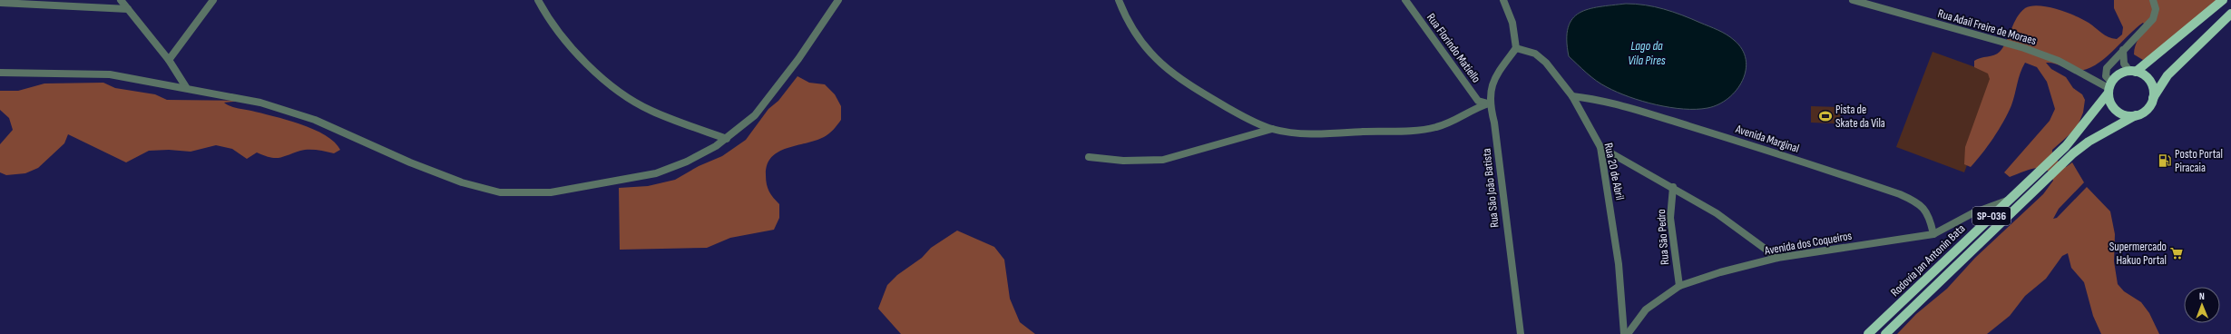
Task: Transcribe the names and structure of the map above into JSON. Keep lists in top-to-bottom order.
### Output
{
  "streets": {
    "main road": ["SP-036", "Rodovia Jan Antonin Bata"],
    "street": [
      "Rua Adail Freire de Moraes",
      "Rua Florindo Matiello",
      "Avenida Marginal",
      "Rua 20 de Abril",
      "Rua São João Batista",
      "Rua São Pedro",
      "Avenida dos Coqueiros"
    ]
  },
  "crossings": [
    ["Rua Adail Freire de Moraes", "Rodovia Jan Antonin Bata"],
    ["Rua Florindo Matiello", "Rua São João Batista"],
    ["Avenida Marginal", "Rua 20 de Abril"],
    ["Avenida Marginal", "Avenida dos Coqueiros"],
    ["Rua 20 de Abril", "Rua São João Batista"],
    ["Rua São Pedro", "Avenida dos Coqueiros"],
    ["Avenida dos Coqueiros", "Rodovia Jan Antonin Bata"]
  ],
  "water": ["Lago da Vila Pires"],
  "places": {
    "sports": ["Pista de Skate da Vila"],
    "fuel station": ["Posto Portal Piracaia"],
    "supermarket": ["Supermercado Hakuo Portal"]
  },
  "north": "top"
}
